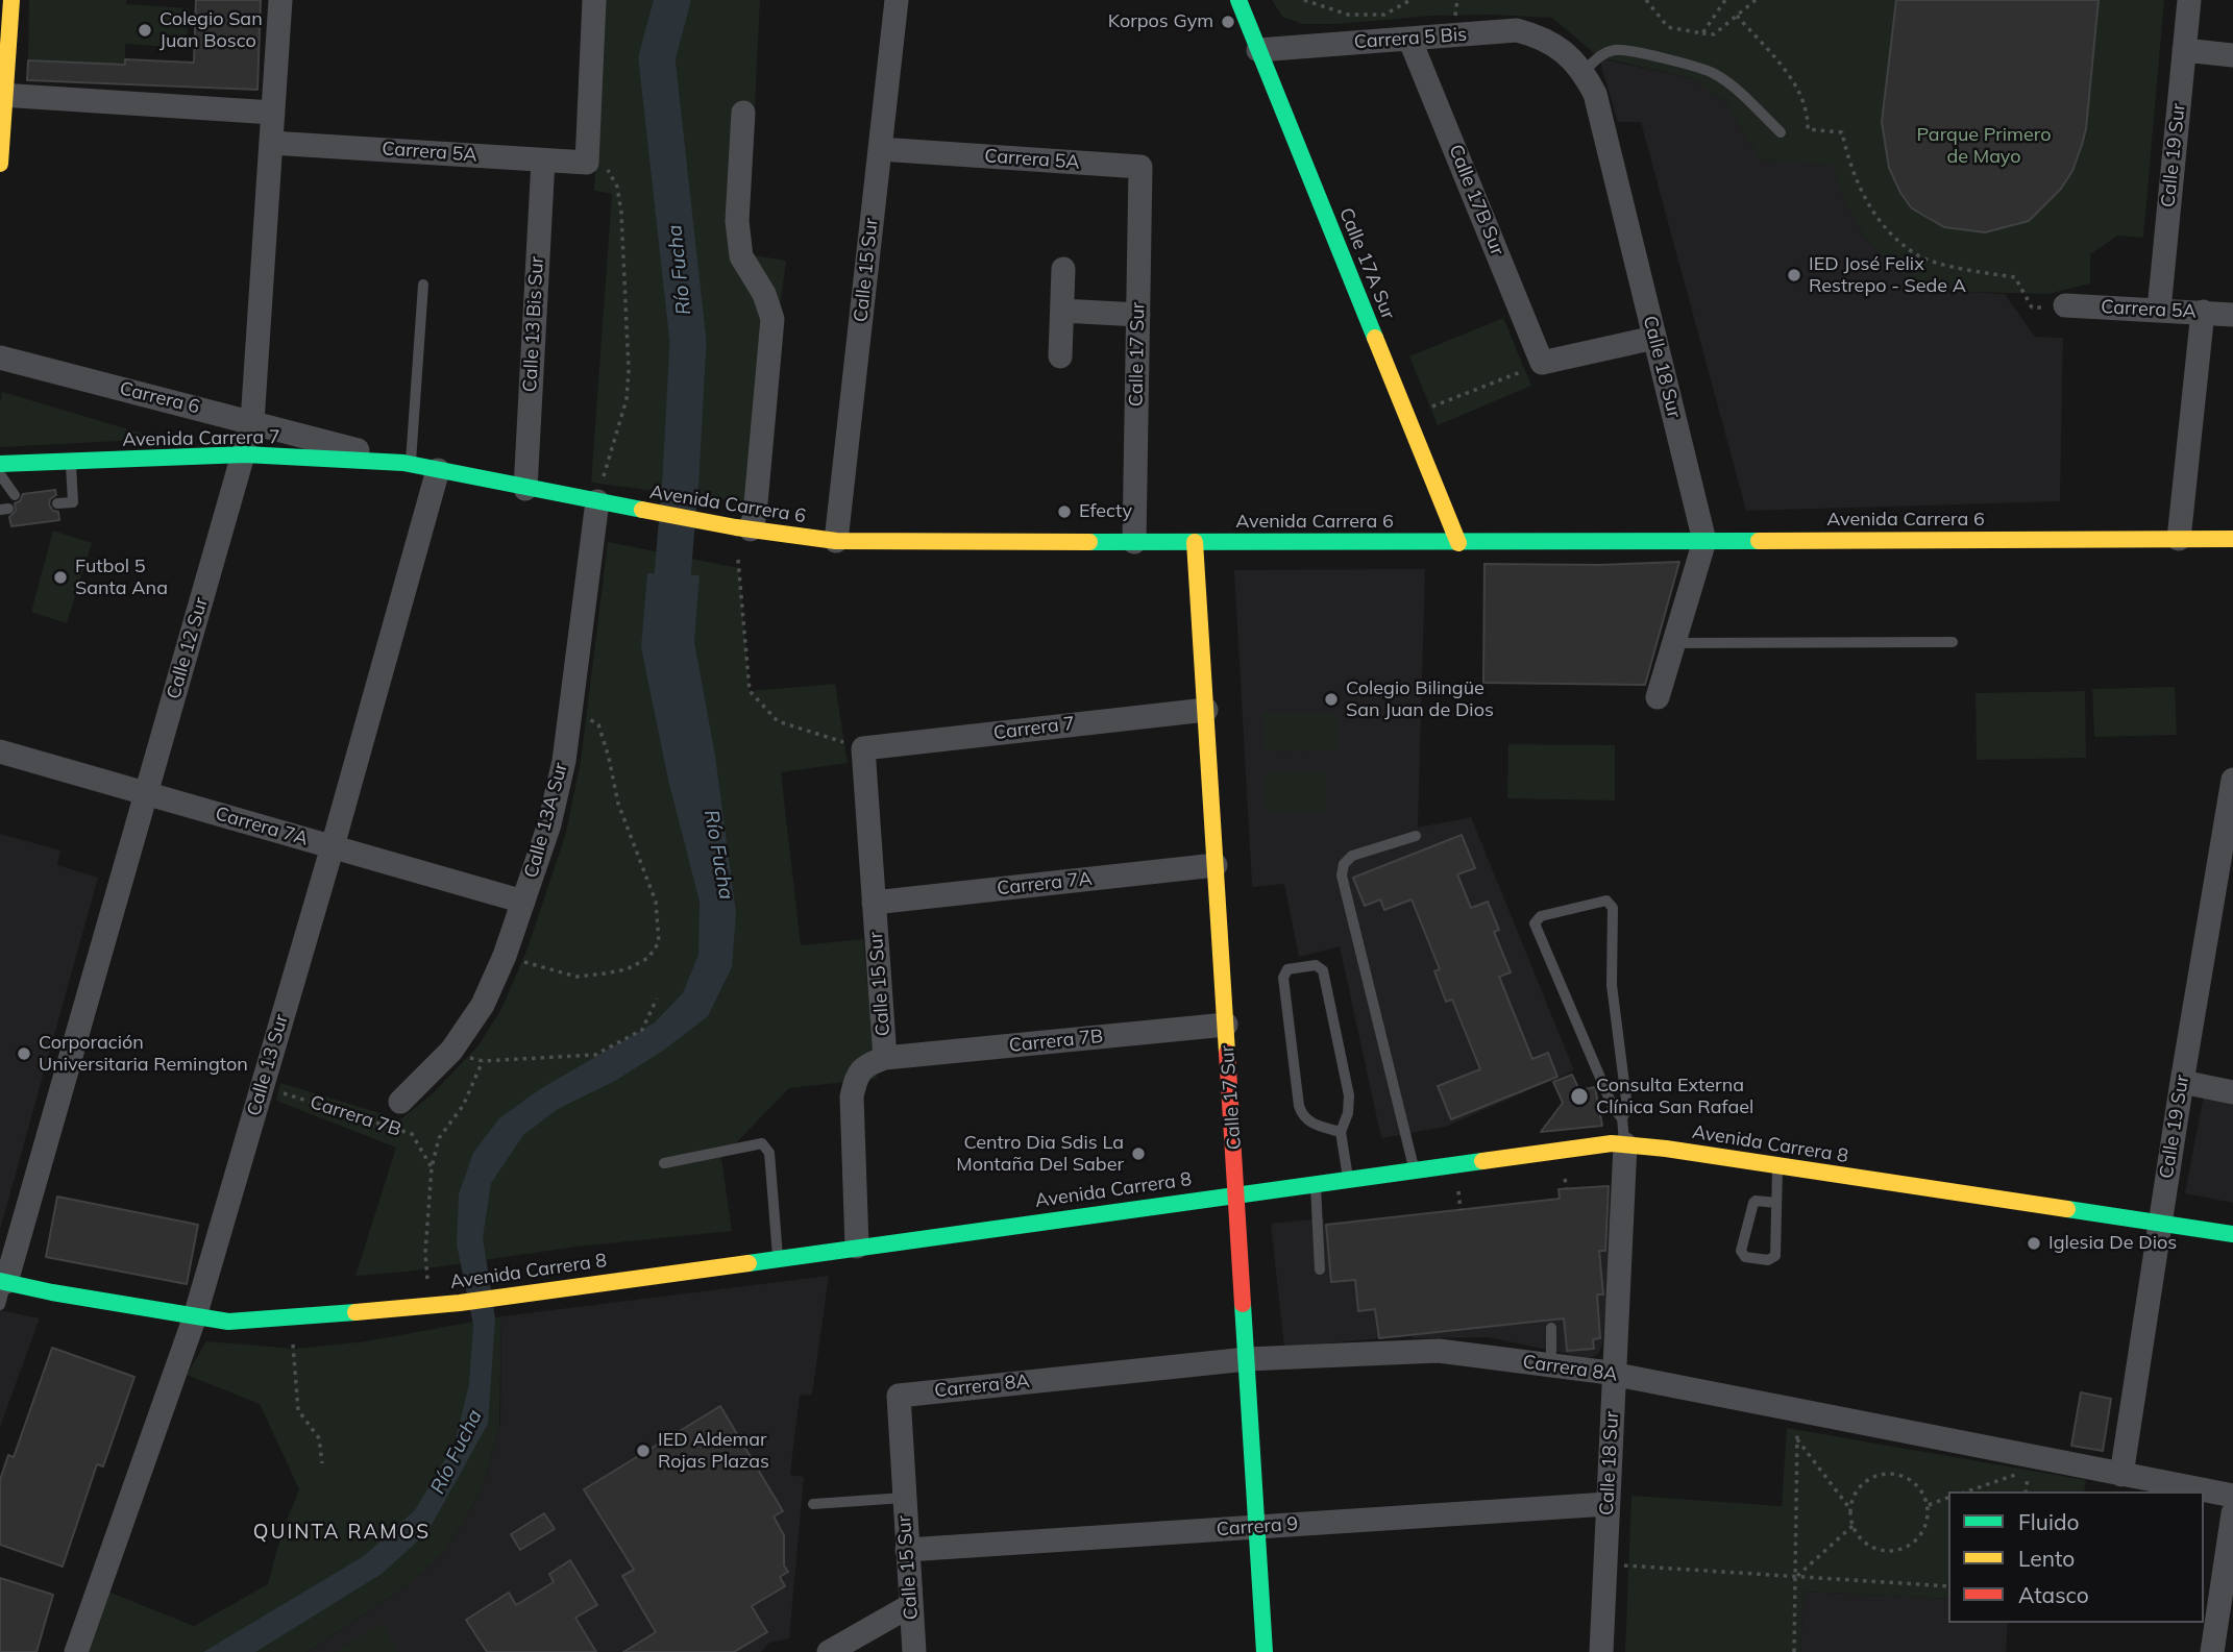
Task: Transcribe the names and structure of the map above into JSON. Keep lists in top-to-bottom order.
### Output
{
  "streets": {
    "main road": [
      "Calle 17A Sur",
      "Calle 17 Sur",
      "Avenida Carrera 7",
      "Avenida Carrera 6",
      "Avenida Carrera 8"
    ],
    "street": [
      "Carrera 5 Bis",
      "Carrera 5A",
      "Calle 19 Sur",
      "Calle 17B Sur",
      "Calle 15 Sur",
      "Calle 13 Bis Sur",
      "Calle 18 Sur",
      "Carrera 6",
      "Calle 12 Sur",
      "Carrera 7",
      "Calle 13A Sur",
      "Carrera 7A",
      "Carrera 7B",
      "Calle 13 Sur",
      "Carrera 8A",
      "Carrera 9"
    ]
  },
  "crossings": [
    ["Carrera 5 Bis", "Calle 17B Sur"],
    ["Carrera 5 Bis", "Calle 17A Sur"],
    ["Carrera 5 Bis", "Calle 18 Sur"],
    ["Carrera 5A", "Calle 19 Sur"],
    ["Carrera 5A", "Calle 15 Sur"],
    ["Carrera 5A", "Calle 13 Bis Sur"],
    ["Carrera 5A", "Calle 17 Sur"],
    ["Carrera 5A", "Calle 12 Sur"],
    ["Calle 19 Sur", "Avenida Carrera 8"],
    ["Calle 19 Sur", "Carrera 8A"],
    ["Calle 17A Sur", "Avenida Carrera 6"],
    ["Calle 15 Sur", "Avenida Carrera 6"],
    ["Calle 15 Sur", "Carrera 7"],
    ["Calle 15 Sur", "Carrera 7A"],
    ["Calle 15 Sur", "Carrera 7B"],
    ["Calle 15 Sur", "Avenida Carrera 8"],
    ["Calle 15 Sur", "Carrera 8A"],
    ["Calle 15 Sur", "Carrera 9"],
    ["Calle 13 Bis Sur", "Avenida Carrera 6"],
    ["Calle 17 Sur", "Avenida Carrera 6"],
    ["Calle 17 Sur", "Carrera 7"],
    ["Calle 17 Sur", "Carrera 7A"],
    ["Calle 17 Sur", "Carrera 7B"],
    ["Calle 17 Sur", "Avenida Carrera 8"],
    ["Calle 17 Sur", "Carrera 8A"],
    ["Calle 17 Sur", "Carrera 9"],
    ["Calle 18 Sur", "Avenida Carrera 6"],
    ["Calle 18 Sur", "Avenida Carrera 8"],
    ["Calle 18 Sur", "Carrera 8A"],
    ["Calle 18 Sur", "Carrera 9"],
    ["Carrera 6", "Avenida Carrera 7"],
    ["Carrera 6", "Avenida Carrera 6"],
    ["Carrera 6", "Calle 12 Sur"],
    ["Avenida Carrera 7", "Avenida Carrera 6"],
    ["Avenida Carrera 7", "Calle 12 Sur"],
    ["Avenida Carrera 6", "Calle 13A Sur"],
    ["Avenida Carrera 6", "Calle 13 Sur"],
    ["Calle 12 Sur", "Carrera 7A"],
    ["Calle 12 Sur", "Avenida Carrera 8"],
    ["Calle 13A Sur", "Carrera 7A"],
    ["Carrera 7A", "Calle 13 Sur"],
    ["Carrera 7B", "Calle 13 Sur"],
    ["Calle 13 Sur", "Avenida Carrera 8"]
  ],
  "districts": ["QUINTA RAMOS"],
  "water": ["Río Fucha"],
  "parks": ["Parque Primero de Mayo"],
  "places": [
    "Korpos Gym",
    "Colegio San Juan Bosco",
    "IED José Felix Restrepo - Sede A",
    "Efecty",
    "Futbol 5 Santa Ana",
    "Colegio Bilingüe San Juan de Dios",
    "Corporación Universitaria Remington",
    "Consulta Externa Clínica San Rafael",
    "Centro Dia Sdis La Montaña Del Saber",
    "Iglesia De Dios",
    "IED Aldemar Rojas Plazas"
  ],
  "legend": ["Fluido", "Lento", "Atasco"]
}
